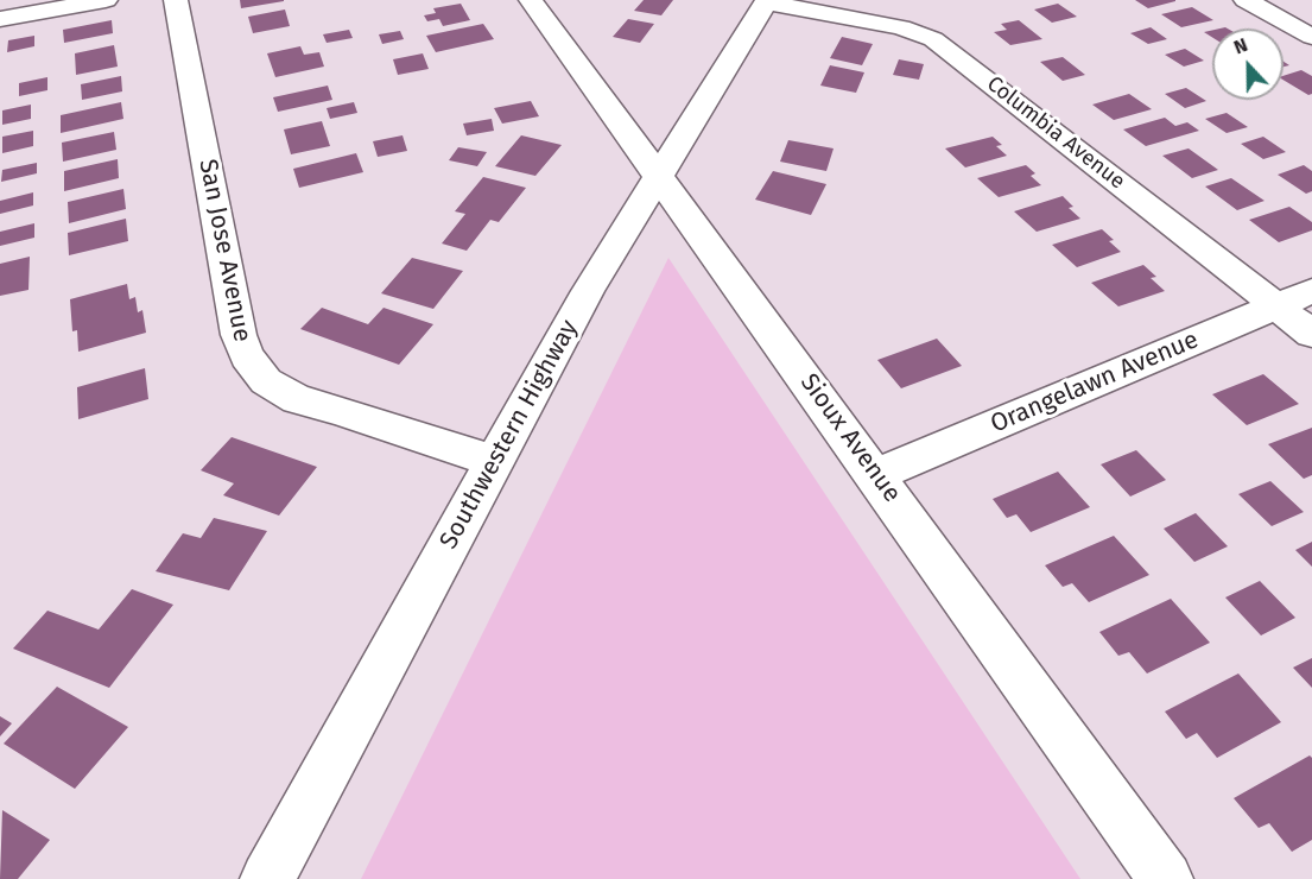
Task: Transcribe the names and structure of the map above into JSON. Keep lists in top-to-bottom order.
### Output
{
  "streets": {
    "street": [
      "Columbia Avenue",
      "San Jose Avenue",
      "Orangelawn Avenue",
      "Southwestern Highway",
      "Sioux Avenue"
    ]
  },
  "crossings": [
    ["Columbia Avenue", "Orangelawn Avenue"],
    ["Columbia Avenue", "Southwestern Highway"],
    ["San Jose Avenue", "Southwestern Highway"],
    ["Orangelawn Avenue", "Sioux Avenue"],
    ["Southwestern Highway", "Sioux Avenue"]
  ],
  "north": "top"
}
